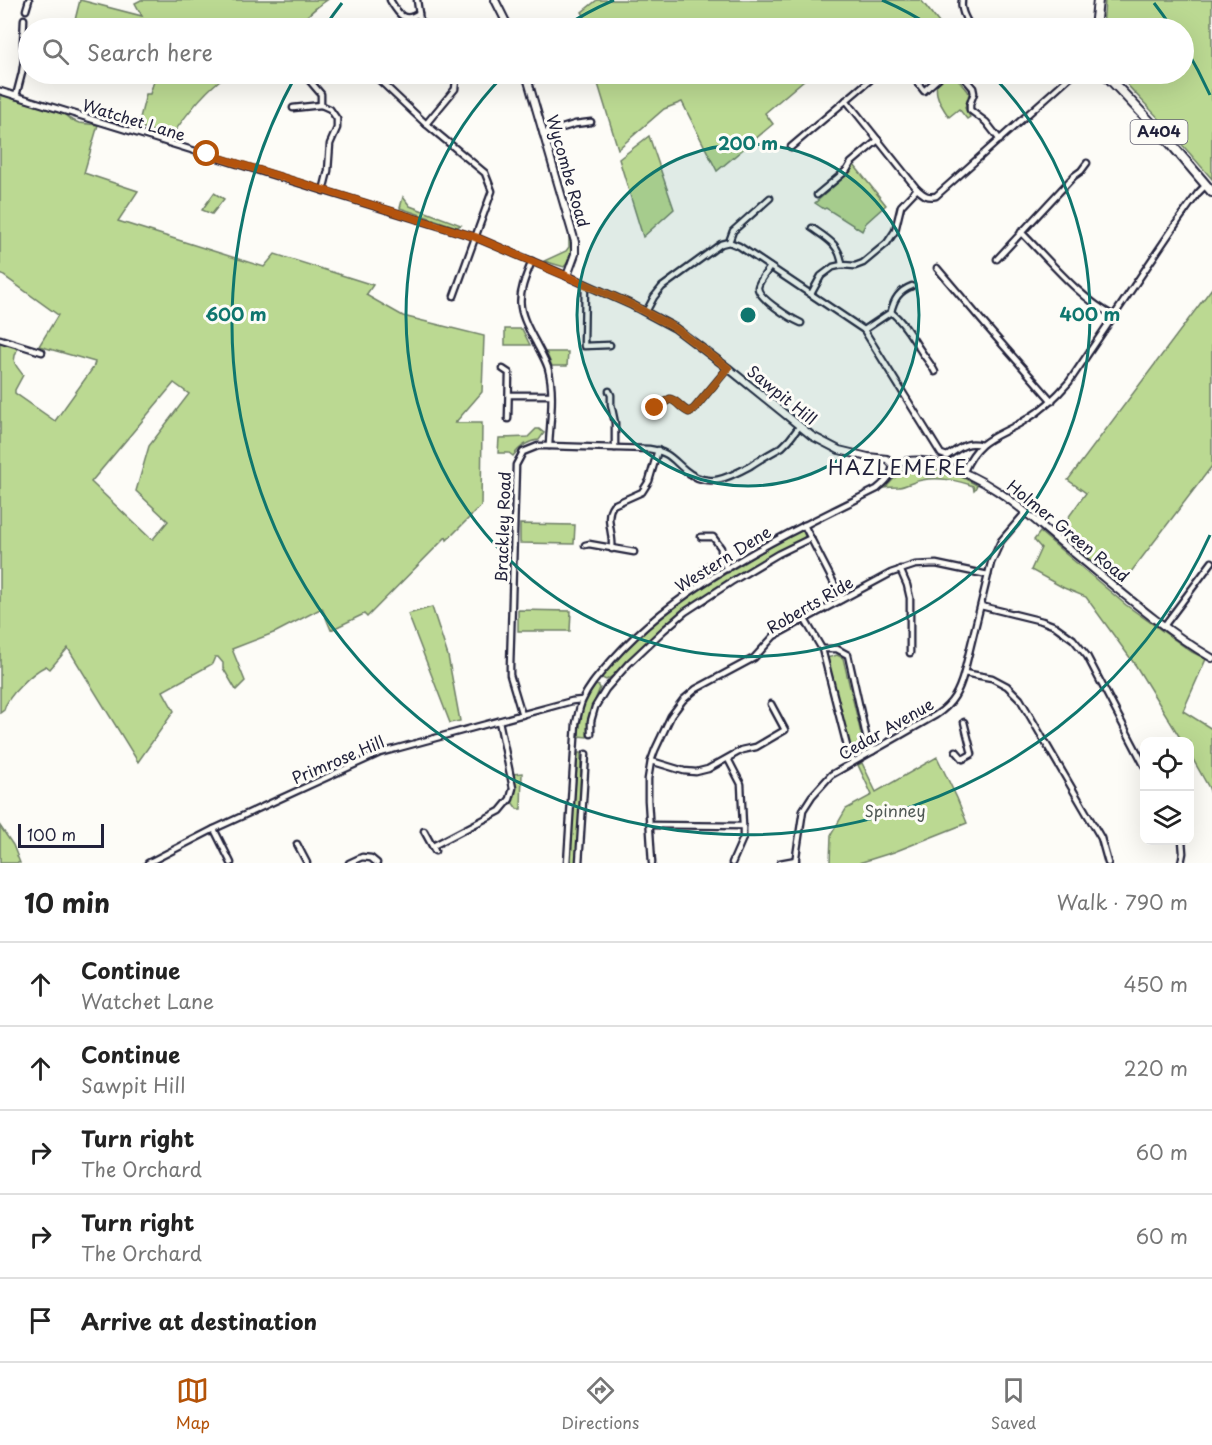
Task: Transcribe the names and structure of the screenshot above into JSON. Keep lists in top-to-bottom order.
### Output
{
  "streets": {
    "main road": ["A404"],
    "street": [
      "Watchet Lane",
      "Wycombe Road",
      "Sawpit Hill",
      "Brackley Road",
      "Holmer Green Road",
      "Western Dene",
      "Roberts Ride",
      "Cedar Avenue",
      "Primrose Hill"
    ]
  },
  "crossings": [
    ["Watchet Lane", "Wycombe Road"],
    ["Watchet Lane", "Sawpit Hill"],
    ["Wycombe Road", "Sawpit Hill"],
    ["Sawpit Hill", "Holmer Green Road"],
    ["Sawpit Hill", "Western Dene"],
    ["Brackley Road", "Primrose Hill"],
    ["Holmer Green Road", "Western Dene"],
    ["Holmer Green Road", "Cedar Avenue"],
    ["Western Dene", "Primrose Hill"],
    ["Roberts Ride", "Cedar Avenue"]
  ],
  "districts": ["HAZLEMERE"],
  "parks": ["Spinney"],
  "scale_bar": "100 m",
  "page": {
    "search": "Search here",
    "scale": "100 m",
    "heading": ["10 min", "Walk · 790 m"],
    "list": [
      ["Continue", "Watchet Lane", "450 m"],
      ["Continue", "Sawpit Hill", "220 m"],
      ["Turn right", "The Orchard", "60 m"],
      ["Turn right", "The Orchard", "60 m"],
      "Arrive at destination"
    ],
    "nav": ["Map", "Directions", "Saved"]
  },
  "rings": ["200 m", "400 m", "600 m"]
}
